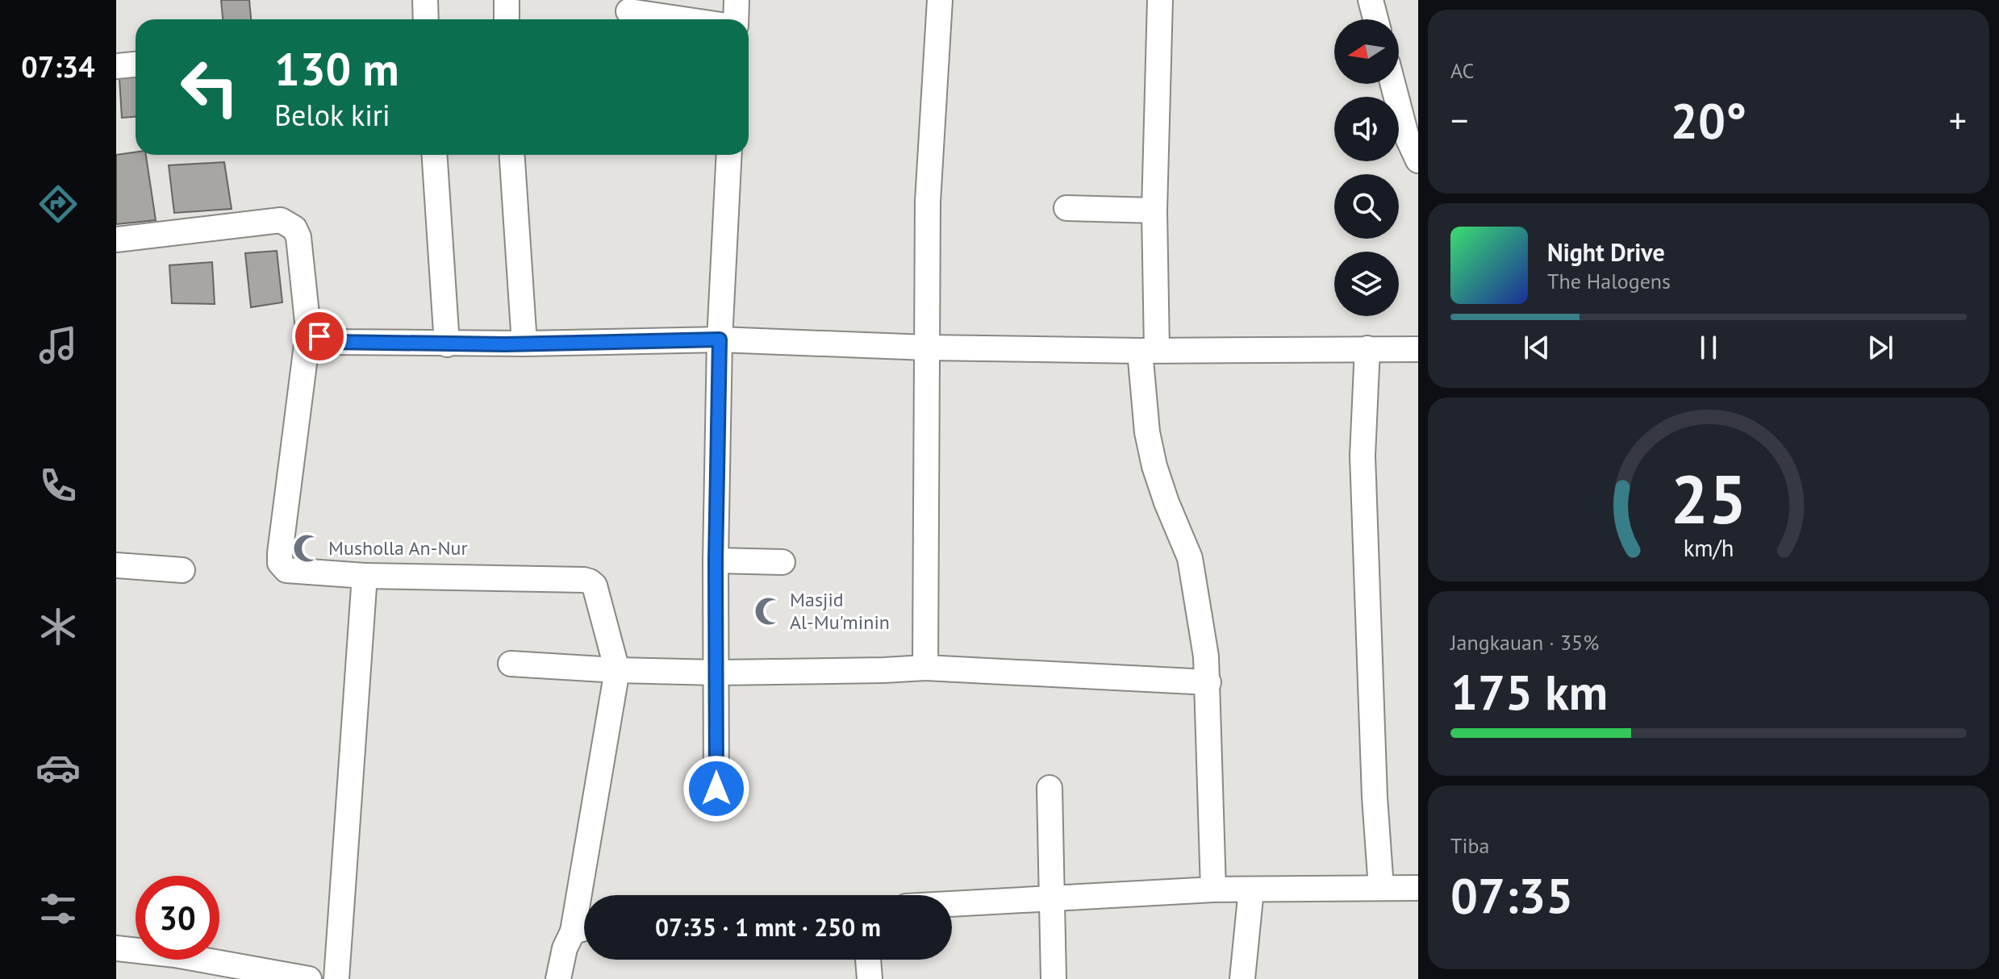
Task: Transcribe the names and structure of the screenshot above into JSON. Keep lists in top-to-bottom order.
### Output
{
  "places": {
    "mosque": ["Musholla An-Nur", "Masjid Al-Mu'minin"]
  },
  "north": "left",
  "page": {
    "tabs": "07:34",
    "tile": [
      "AC",
      ["Jangkauan · 35%", "175 km"],
      ["Tiba", "07:35"]
    ],
    "turn": ["130 m", "Belok kiri"],
    "heat": ["−", "20°", "+"],
    "song": ["Night Drive", "The Halogens"],
    "limit": "30",
    "trip": "07:35 · 1 mnt · 250 m",
    "gauge": ["25", "km/h"]
  }
}
